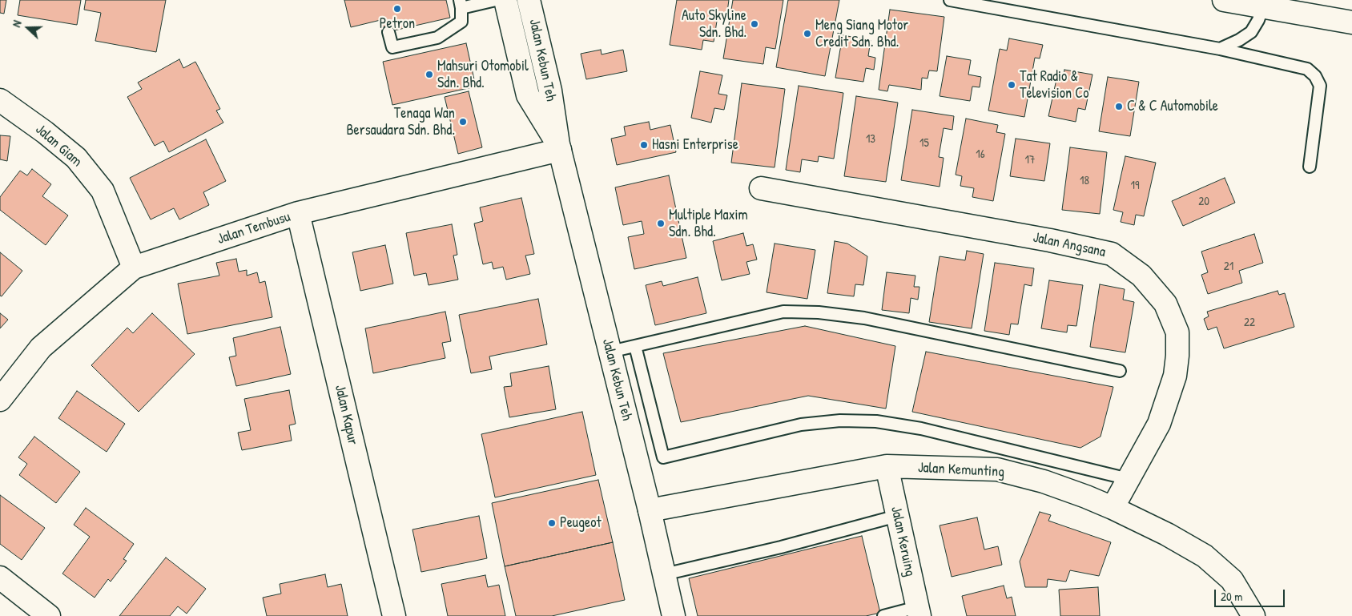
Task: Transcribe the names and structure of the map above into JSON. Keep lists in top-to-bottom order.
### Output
{
  "streets": {
    "main road": [
      "Jalan Kebun Teh",
      "Jalan Giam",
      "Jalan Tembusu",
      "Jalan Angsana",
      "Jalan Kapur",
      "Jalan Kemunting",
      "Jalan Keruing"
    ]
  },
  "crossings": [
    ["Jalan Kebun Teh", "Jalan Tembusu"],
    ["Jalan Kebun Teh", "Jalan Kemunting"],
    ["Jalan Giam", "Jalan Tembusu"],
    ["Jalan Tembusu", "Jalan Kapur"],
    ["Jalan Angsana", "Jalan Kemunting"],
    ["Jalan Kemunting", "Jalan Keruing"]
  ],
  "places": [
    "Petron",
    "Auto Skyline Sdn. Bhd.",
    "Meng Siang Motor Credit Sdn. Bhd.",
    "Mahsuri Otomobil Sdn. Bhd.",
    "Tat Radio & Television Co",
    "C & C Automobile",
    "Tenaga Wan Bersaudara Sdn. Bhd.",
    "Hasni Enterprise",
    "Multiple Maxim Sdn. Bhd.",
    "Peugeot"
  ],
  "house_numbers": [
    "13",
    "15",
    "16",
    "17",
    "18",
    "19",
    "20",
    "21",
    "22"
  ],
  "scale_bar": "20 m",
  "north": "left"
}
